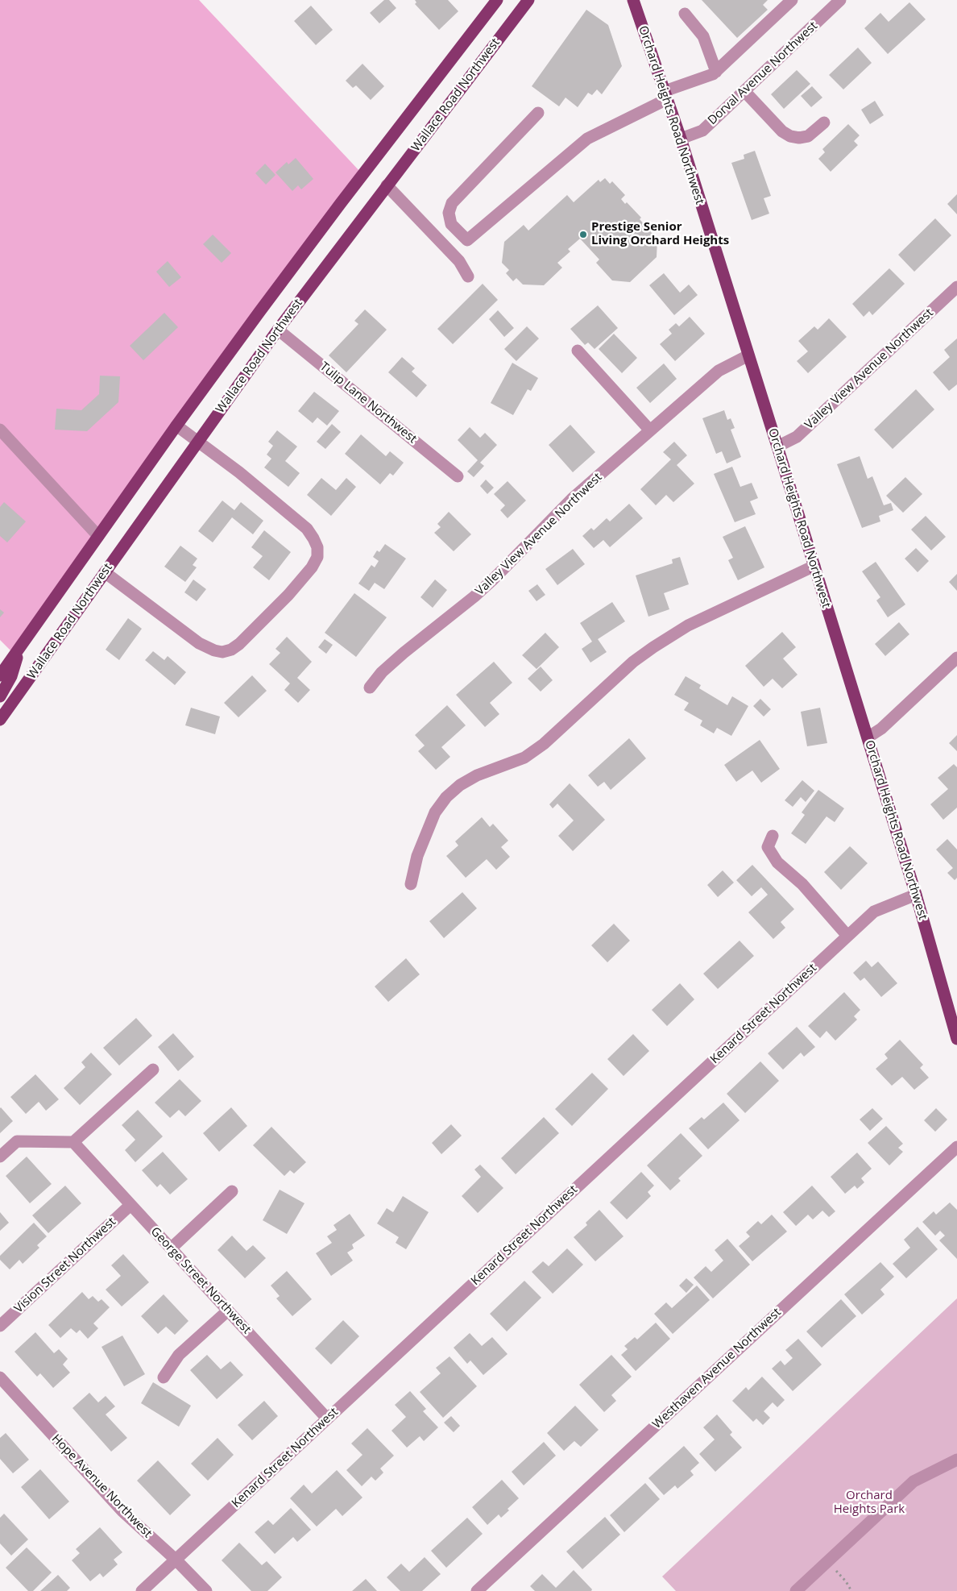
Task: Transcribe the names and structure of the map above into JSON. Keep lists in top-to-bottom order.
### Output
{
  "streets": {
    "main road": ["Wallace Road Northwest", "Orchard Heights Road Northwest"],
    "street": [
      "Dorval Avenue Northwest",
      "Valley View Avenue Northwest",
      "Tulip Lane Northwest",
      "Kenard Street Northwest",
      "Vision Street Northwest",
      "George Street Northwest",
      "Westhaven Avenue Northwest",
      "Hope Avenue Northwest"
    ]
  },
  "crossings": [
    ["Dorval Avenue Northwest", "Orchard Heights Road Northwest"],
    ["Wallace Road Northwest", "Tulip Lane Northwest"],
    ["Orchard Heights Road Northwest", "Valley View Avenue Northwest"],
    ["Orchard Heights Road Northwest", "Kenard Street Northwest"],
    ["Kenard Street Northwest", "George Street Northwest"],
    ["Kenard Street Northwest", "Hope Avenue Northwest"],
    ["Vision Street Northwest", "George Street Northwest"]
  ],
  "parks": ["Orchard Heights Park"],
  "places": ["Prestige Senior Living Orchard Heights"]
}
